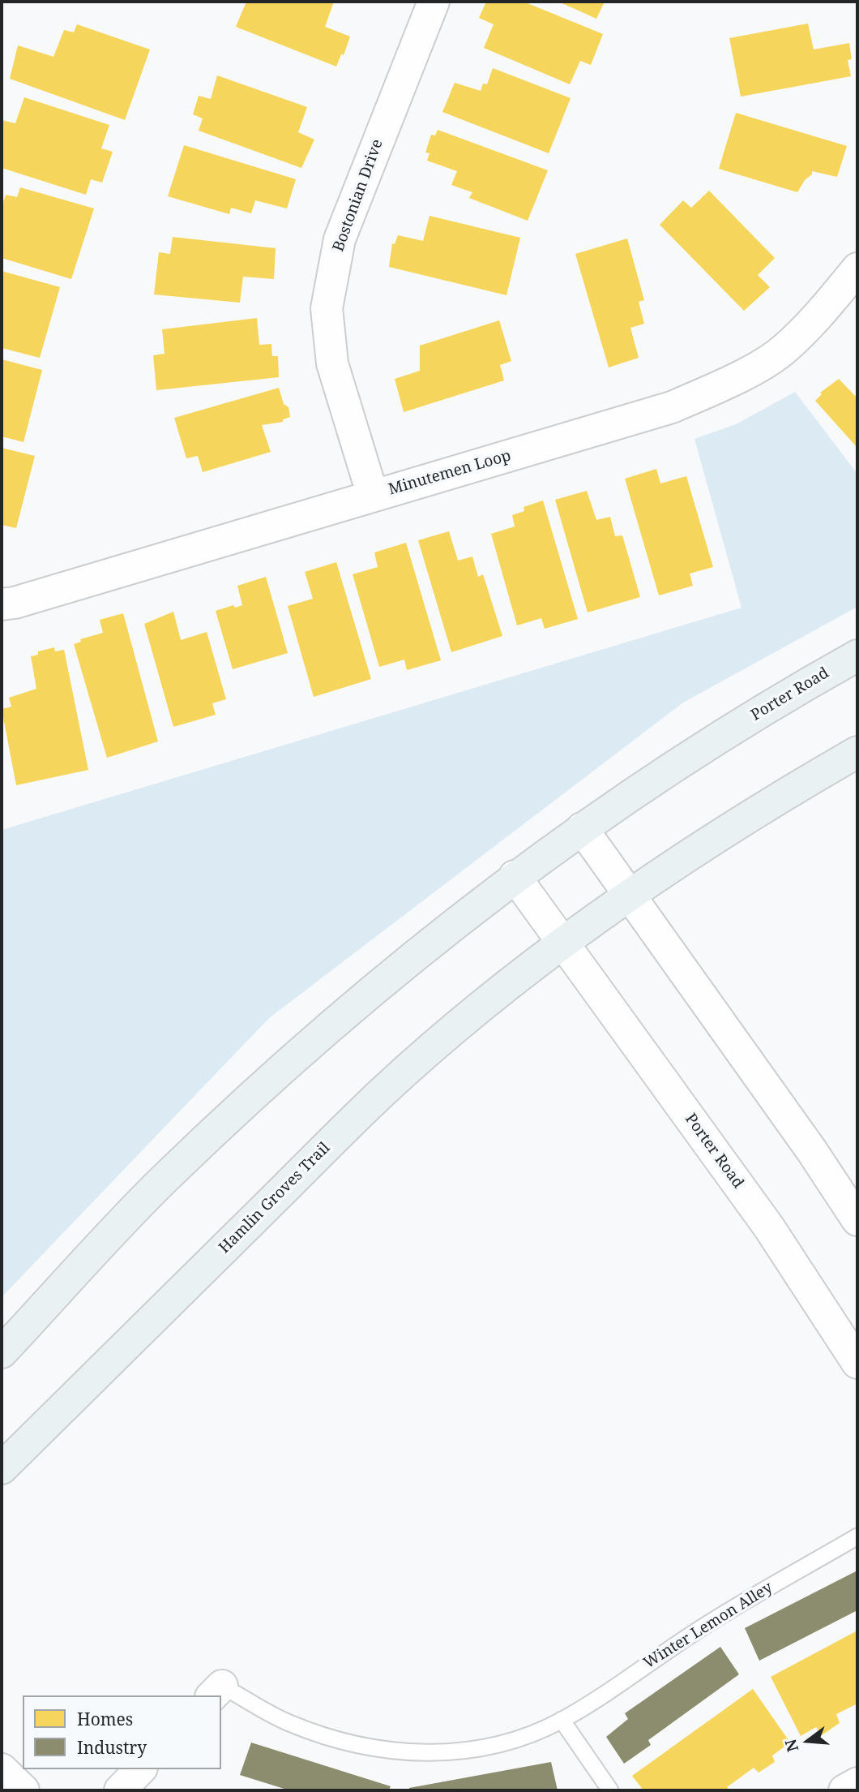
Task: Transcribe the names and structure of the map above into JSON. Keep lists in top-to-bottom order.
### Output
{
  "streets": {
    "main road": ["Porter Road", "Hamlin Groves Trail"],
    "street": ["Bostonian Drive", "Minutemen Loop"],
    "lane": ["Winter Lemon Alley"]
  },
  "crossings": [
    ["Bostonian Drive", "Minutemen Loop"],
    ["Porter Road", "Hamlin Groves Trail"]
  ],
  "legend": ["Homes", "Industry"],
  "north": "left"
}
